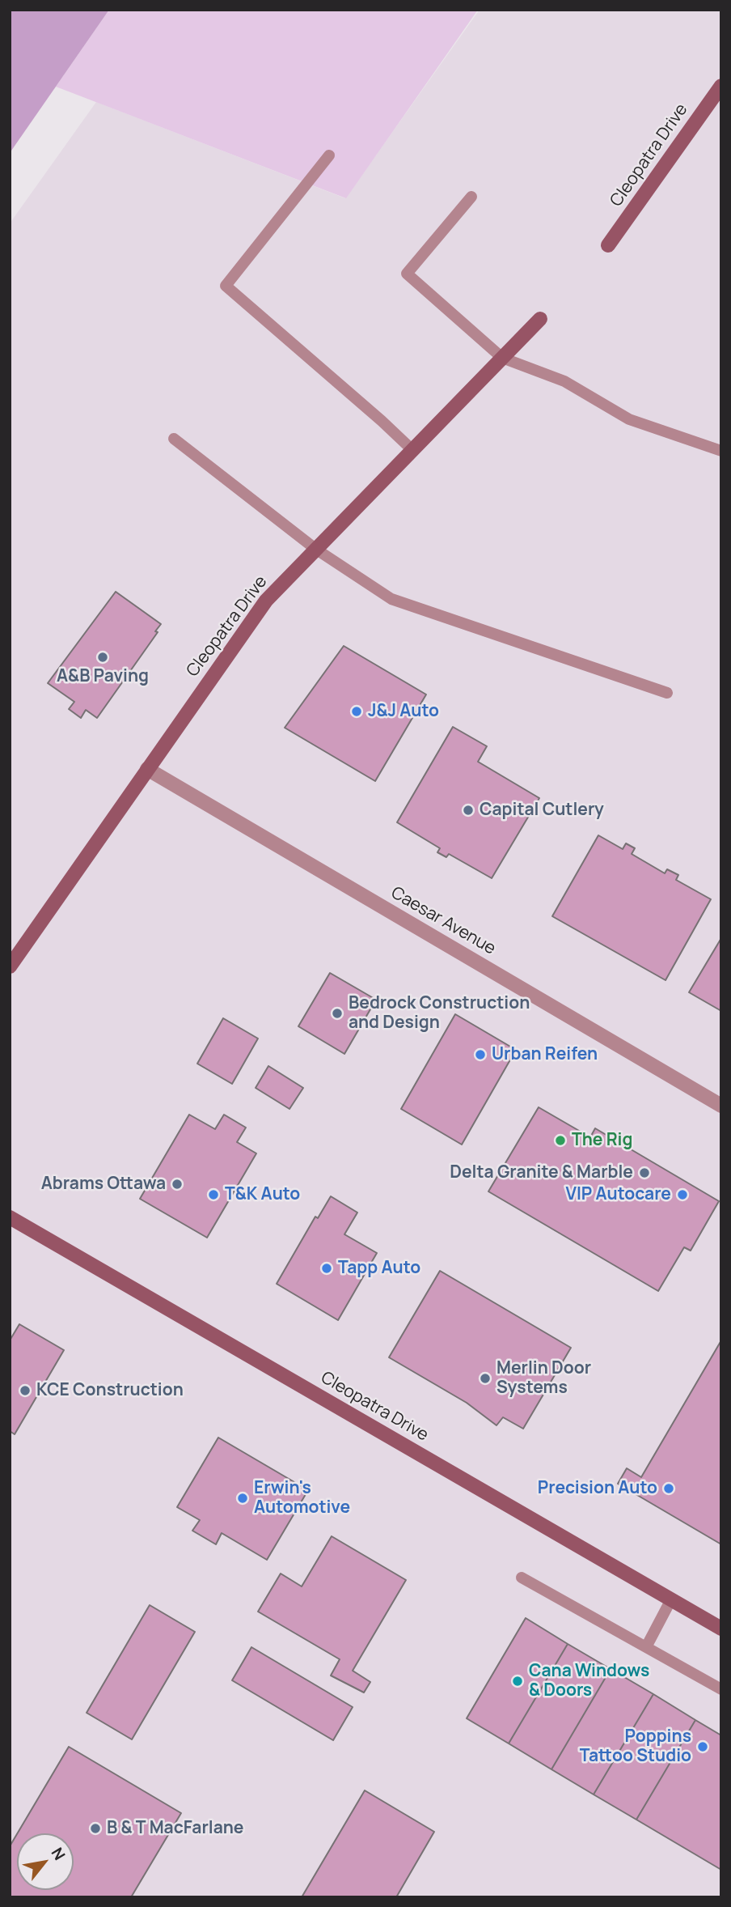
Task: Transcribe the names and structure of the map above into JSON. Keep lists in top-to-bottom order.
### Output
{
  "streets": {
    "street": ["Cleopatra Drive", "Caesar Avenue"]
  },
  "crossings": [
    ["Cleopatra Drive", "Caesar Avenue"]
  ],
  "places": [
    "A&B Paving",
    "J&J Auto",
    "Capital Cutlery",
    "Bedrock Construction and Design",
    "Urban Reifen",
    "The Rig",
    "Delta Granite & Marble",
    "Abrams Ottawa",
    "T&K Auto",
    "VIP Autocare",
    "Tapp Auto",
    "Merlin Door Systems",
    "KCE Construction",
    "Precision Auto",
    "Erwin's Automotive",
    "Cana Windows & Doors",
    "Poppins Tattoo Studio",
    "B & T MacFarlane"
  ],
  "north": "top right"
}
